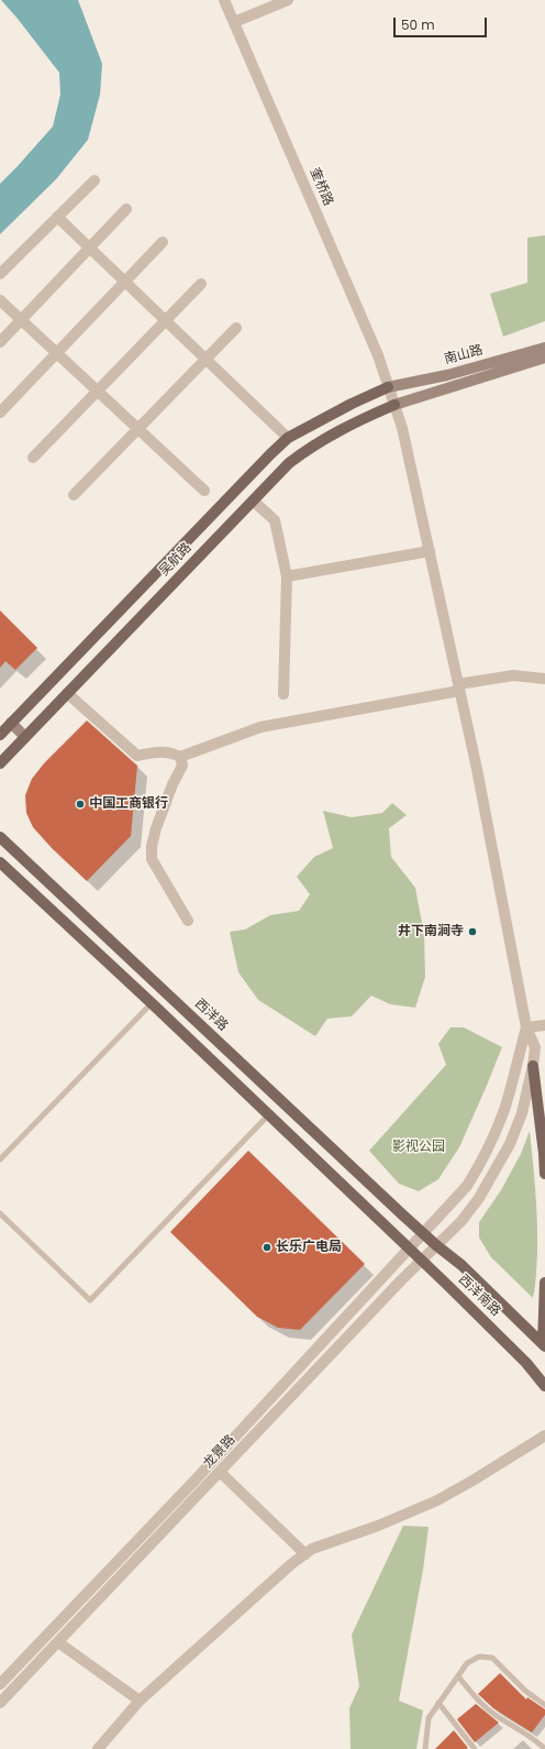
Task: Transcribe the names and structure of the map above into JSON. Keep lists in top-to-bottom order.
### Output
{
  "streets": {
    "main road": [
      "南山路",
      "吴航路",
      "西洋路",
      "西洋南路"
    ],
    "street": ["奎桥路", "龙景路"]
  },
  "crossings": [
    ["奎桥路", "南山路"],
    ["奎桥路", "吴航路"],
    ["奎桥路", "龙景路"],
    ["南山路", "吴航路"],
    ["西洋路", "西洋南路"],
    ["西洋南路", "龙景路"]
  ],
  "parks": ["影视公园"],
  "places": ["中国工商银行", "井下南涧寺", "长乐广电局"],
  "scale_bar": "50 m"
}
